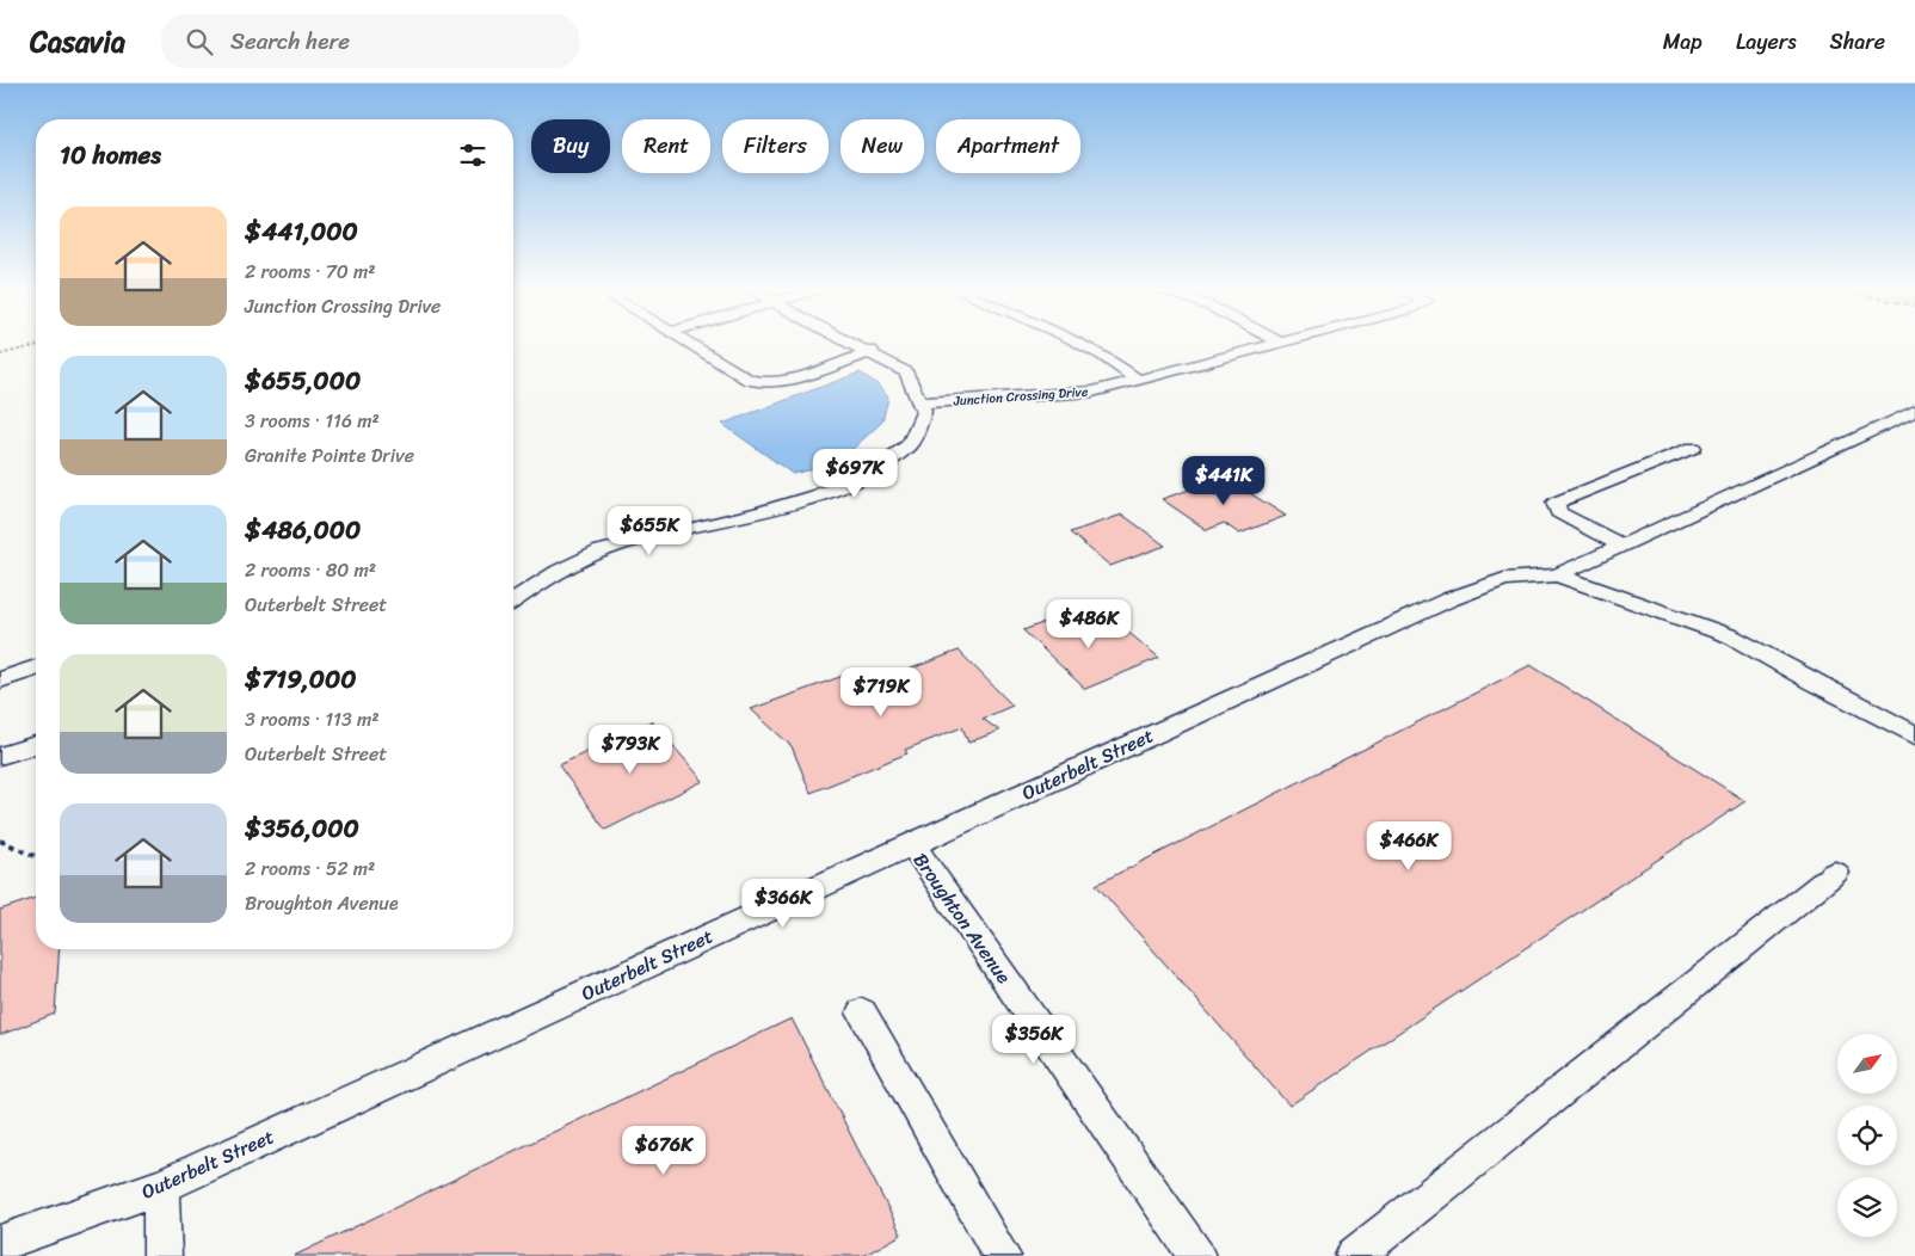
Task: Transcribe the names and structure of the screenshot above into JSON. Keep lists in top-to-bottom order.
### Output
{
  "streets": {
    "street": ["Junction Crossing Drive", "Outerbelt Street", "Broughton Avenue"]
  },
  "crossings": [
    ["Outerbelt Street", "Broughton Avenue"]
  ],
  "north": "top right",
  "page": {
    "header": "Casavia",
    "search": "Search here",
    "nav": ["Map", "Layers", "Share"],
    "chip": [
      "Buy",
      "Rent",
      "Filters",
      "New",
      "Apartment"
    ],
    "heading": "10 homes",
    "list": [
      {
        "name": "$441,000",
        "note": "2 rooms · 70 m² · Junction Crossing Drive"
      },
      {
        "name": "$655,000",
        "note": "3 rooms · 116 m² · Granite Pointe Drive"
      },
      {
        "name": "$486,000",
        "note": "2 rooms · 80 m² · Outerbelt Street"
      },
      {
        "name": "$719,000",
        "note": "3 rooms · 113 m² · Outerbelt Street"
      },
      {
        "name": "$356,000",
        "note": "2 rooms · 52 m² · Broughton Avenue"
      }
    ],
    "price": [
      "$697K",
      "$441K",
      "$655K",
      "$486K",
      "$719K",
      "$793K",
      "$466K",
      "$366K",
      "$356K",
      "$676K"
    ]
  }
}
